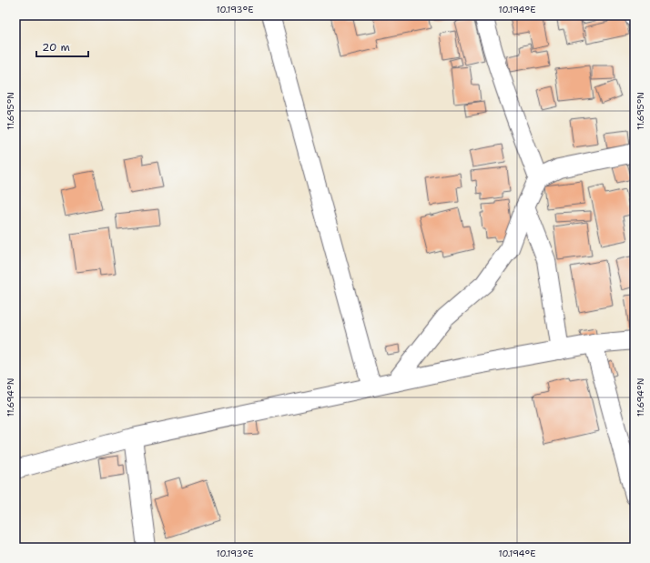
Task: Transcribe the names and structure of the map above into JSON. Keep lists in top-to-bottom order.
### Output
{
  "scale_bar": "20 m",
  "coordinates": [
    "10.193°E",
    "10.194°E",
    "11.695°N",
    "11.694°N"
  ]
}
